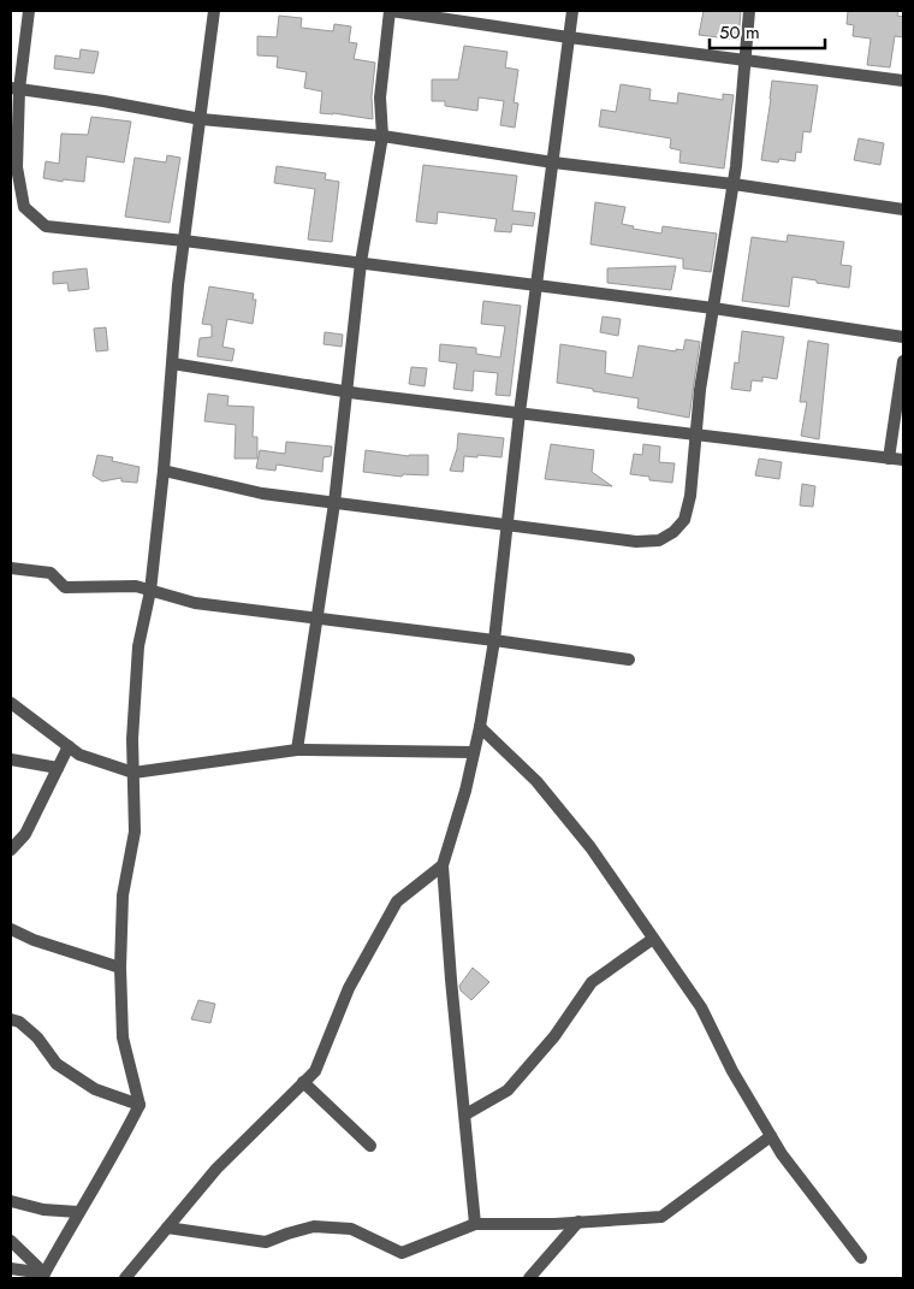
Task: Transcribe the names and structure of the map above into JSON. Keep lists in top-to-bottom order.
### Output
{
  "scale_bar": "50 m"
}
